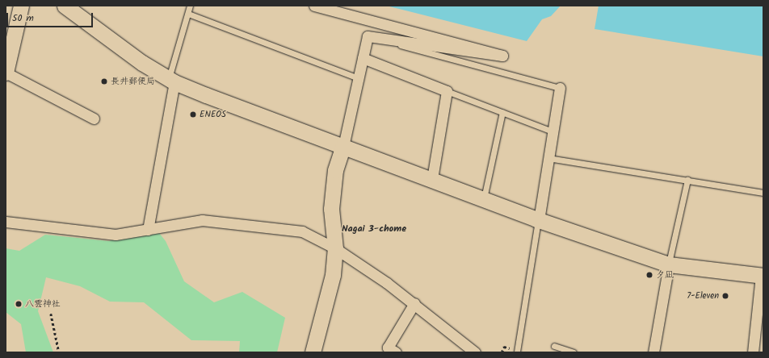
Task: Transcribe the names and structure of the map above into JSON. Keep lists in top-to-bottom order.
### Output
{
  "districts": ["Nagai 3-chome"],
  "places": [
    "長井郵便局",
    "ENEOS",
    "夕凪",
    "7-Eleven",
    "八雲神社"
  ],
  "scale_bar": "50 m"
}
